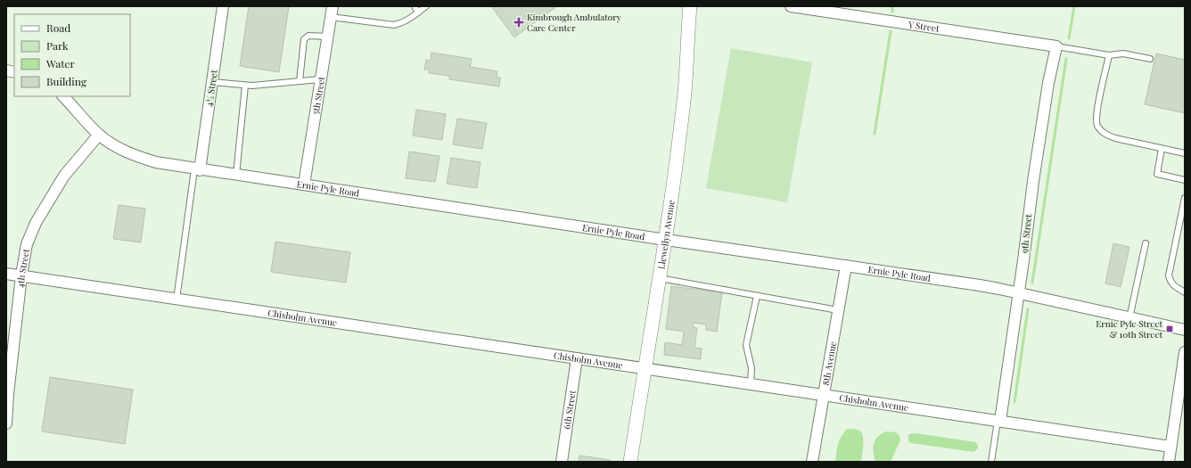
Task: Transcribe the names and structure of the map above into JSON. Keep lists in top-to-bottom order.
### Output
{
  "streets": {
    "street": [
      "Y Street",
      "4½ Street",
      "5th Street",
      "Ernie Pyle Road",
      "9th Street",
      "Llewellyn Avenue",
      "4th Street",
      "Chisholm Avenue",
      "8th Avenue",
      "6th Street"
    ]
  },
  "crossings": [
    ["Y Street", "9th Street"],
    ["4½ Street", "Ernie Pyle Road"],
    ["5th Street", "Ernie Pyle Road"],
    ["Ernie Pyle Road", "9th Street"],
    ["Ernie Pyle Road", "Llewellyn Avenue"],
    ["Ernie Pyle Road", "4th Street"],
    ["Ernie Pyle Road", "8th Avenue"],
    ["9th Street", "Chisholm Avenue"],
    ["Llewellyn Avenue", "Chisholm Avenue"],
    ["4th Street", "Chisholm Avenue"],
    ["Chisholm Avenue", "8th Avenue"],
    ["Chisholm Avenue", "6th Street"]
  ],
  "places": {
    "health": ["Kimbrough Ambulatory Care Center"],
    "transit": ["Ernie Pyle Street & 10th Street"]
  },
  "legend": [
    "Road",
    "Park",
    "Water",
    "Building"
  ]
}
